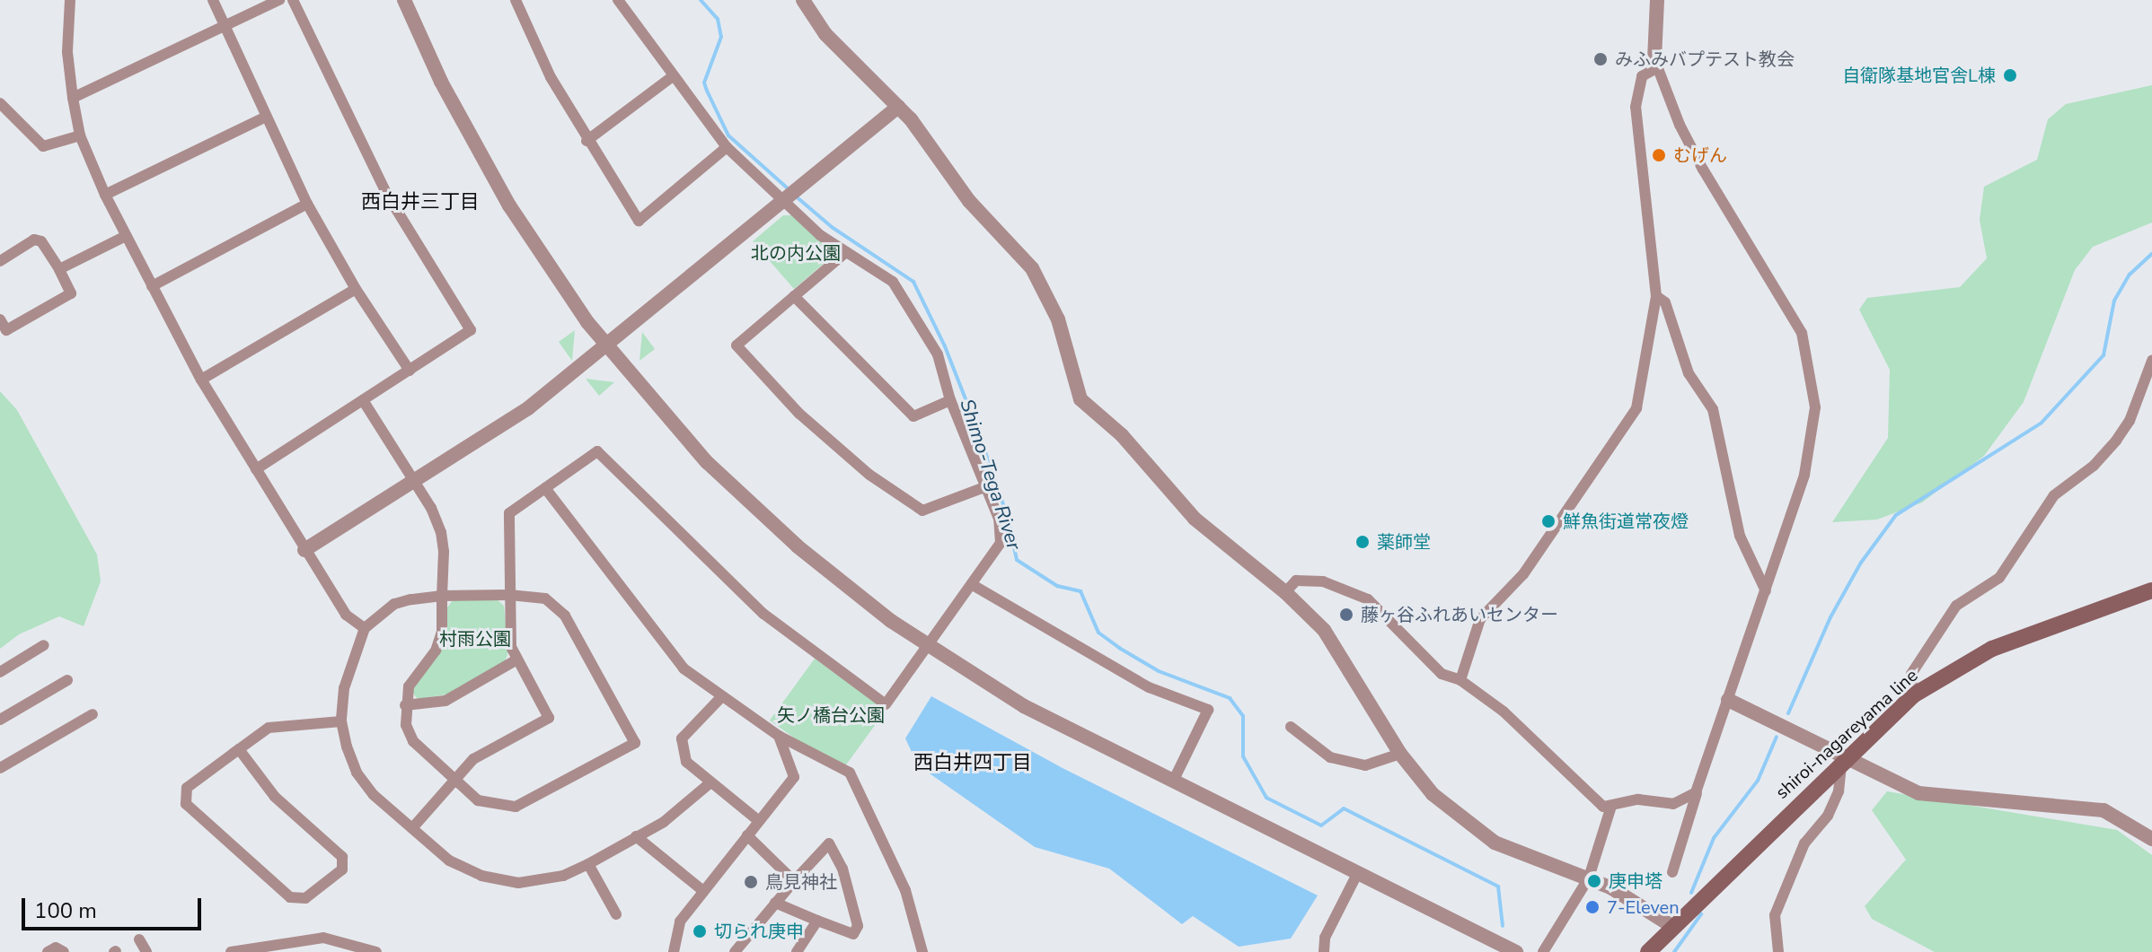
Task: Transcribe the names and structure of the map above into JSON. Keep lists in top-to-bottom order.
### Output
{
  "streets": {
    "main road": ["shiroi-nagareyama line"]
  },
  "districts": ["西白井三丁目", "西白井四丁目"],
  "water": ["Shimo-Tega River"],
  "parks": ["北の内公園", "村雨公園", "矢ノ橋台公園"],
  "places": [
    "みふみバプテスト教会",
    "自衛隊基地官舎L棟",
    "むげん",
    "鮮魚街道常夜燈",
    "薬師堂",
    "藤ヶ谷ふれあいセンター",
    "庚申塔",
    "鳥見神社",
    "7-Eleven",
    "切られ庚申"
  ],
  "scale_bar": "100 m"
}
